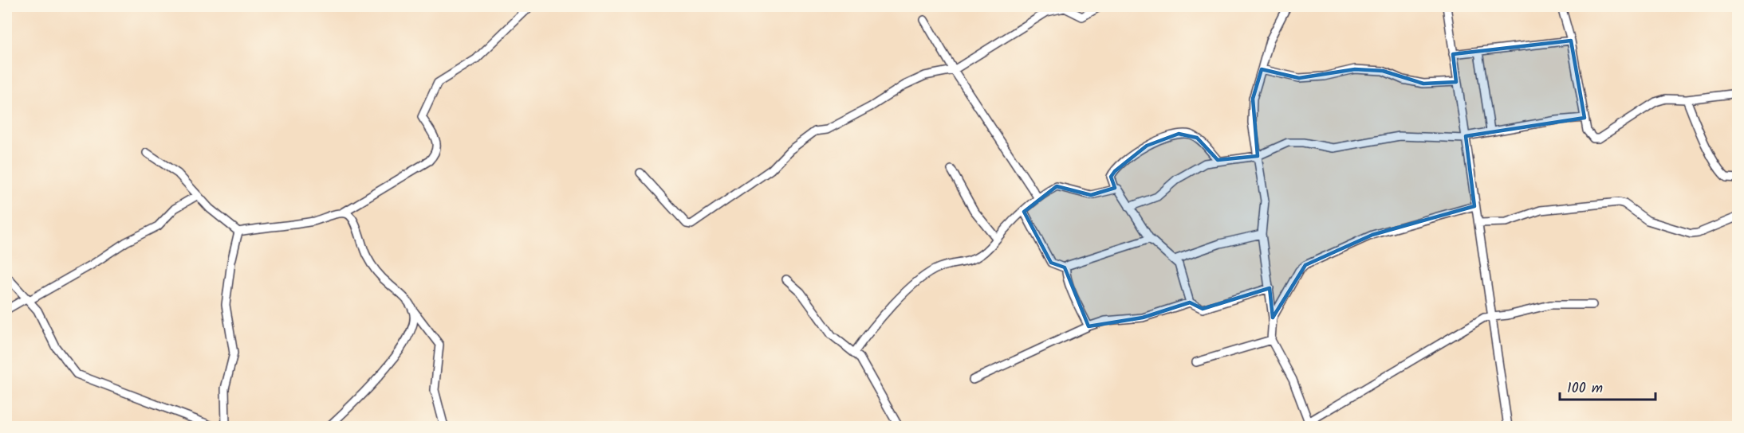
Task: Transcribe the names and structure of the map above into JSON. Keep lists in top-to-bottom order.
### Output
{
  "scale_bar": "100 m"
}
